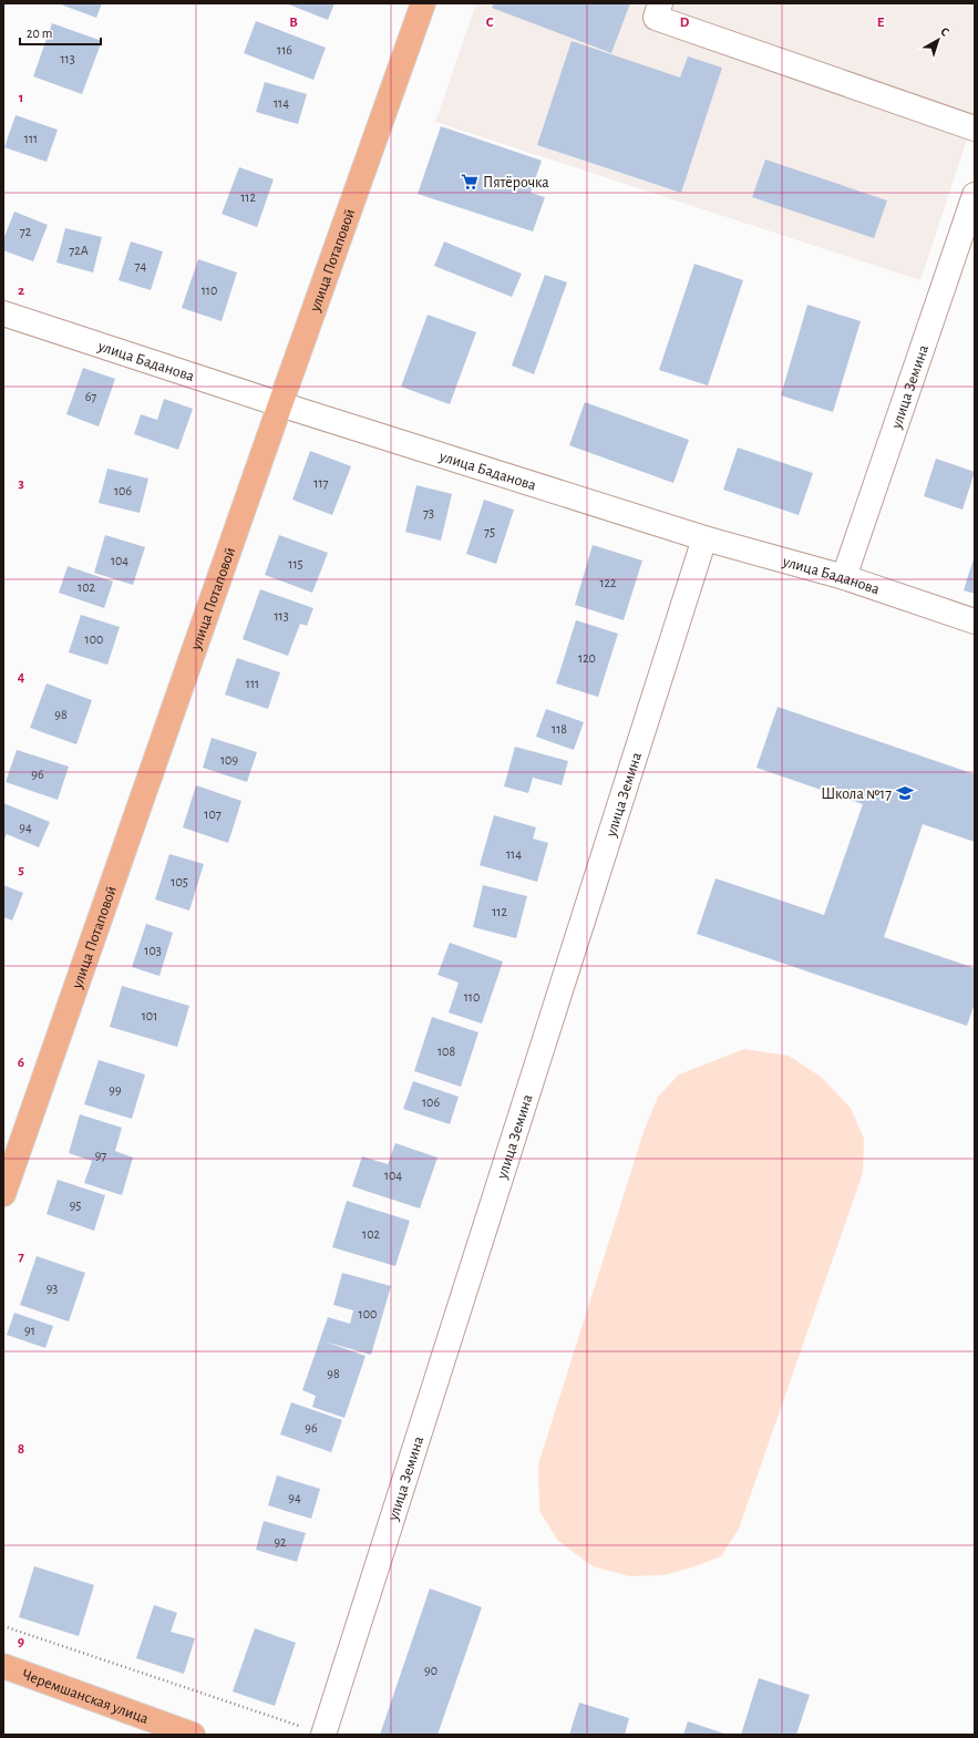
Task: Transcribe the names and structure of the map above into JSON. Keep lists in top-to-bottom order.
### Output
{
  "streets": {
    "main road": ["улица Потаповой", "Черемшанская улица"],
    "street": ["улица Баданова", "улица Земина"]
  },
  "crossings": [
    ["улица Потаповой", "улица Баданова"],
    ["улица Баданова", "улица Земина"]
  ],
  "places": {
    "supermarket": ["Пятёрочка"],
    "school or university": ["Школа №17"]
  },
  "house_numbers": [
    "116",
    "113",
    "114",
    "111",
    "112",
    "72",
    "72А",
    "74",
    "110",
    "67",
    "117",
    "106",
    "73",
    "75",
    "104",
    "115",
    "122",
    "102",
    "113",
    "100",
    "120",
    "111",
    "98",
    "118",
    "109",
    "96",
    "107",
    "94",
    "114",
    "105",
    "112",
    "103",
    "110",
    "101",
    "108",
    "99",
    "106",
    "97",
    "104",
    "95",
    "102",
    "93",
    "100",
    "91",
    "98",
    "96",
    "94",
    "92",
    "90"
  ],
  "scale_bar": "20 m",
  "north": "top right",
  "grid": {
    "columns": [
      "B",
      "C",
      "D",
      "E"
    ],
    "rows": [
      "1",
      "2",
      "3",
      "4",
      "5",
      "6",
      "7",
      "8",
      "9"
    ]
  }
}
